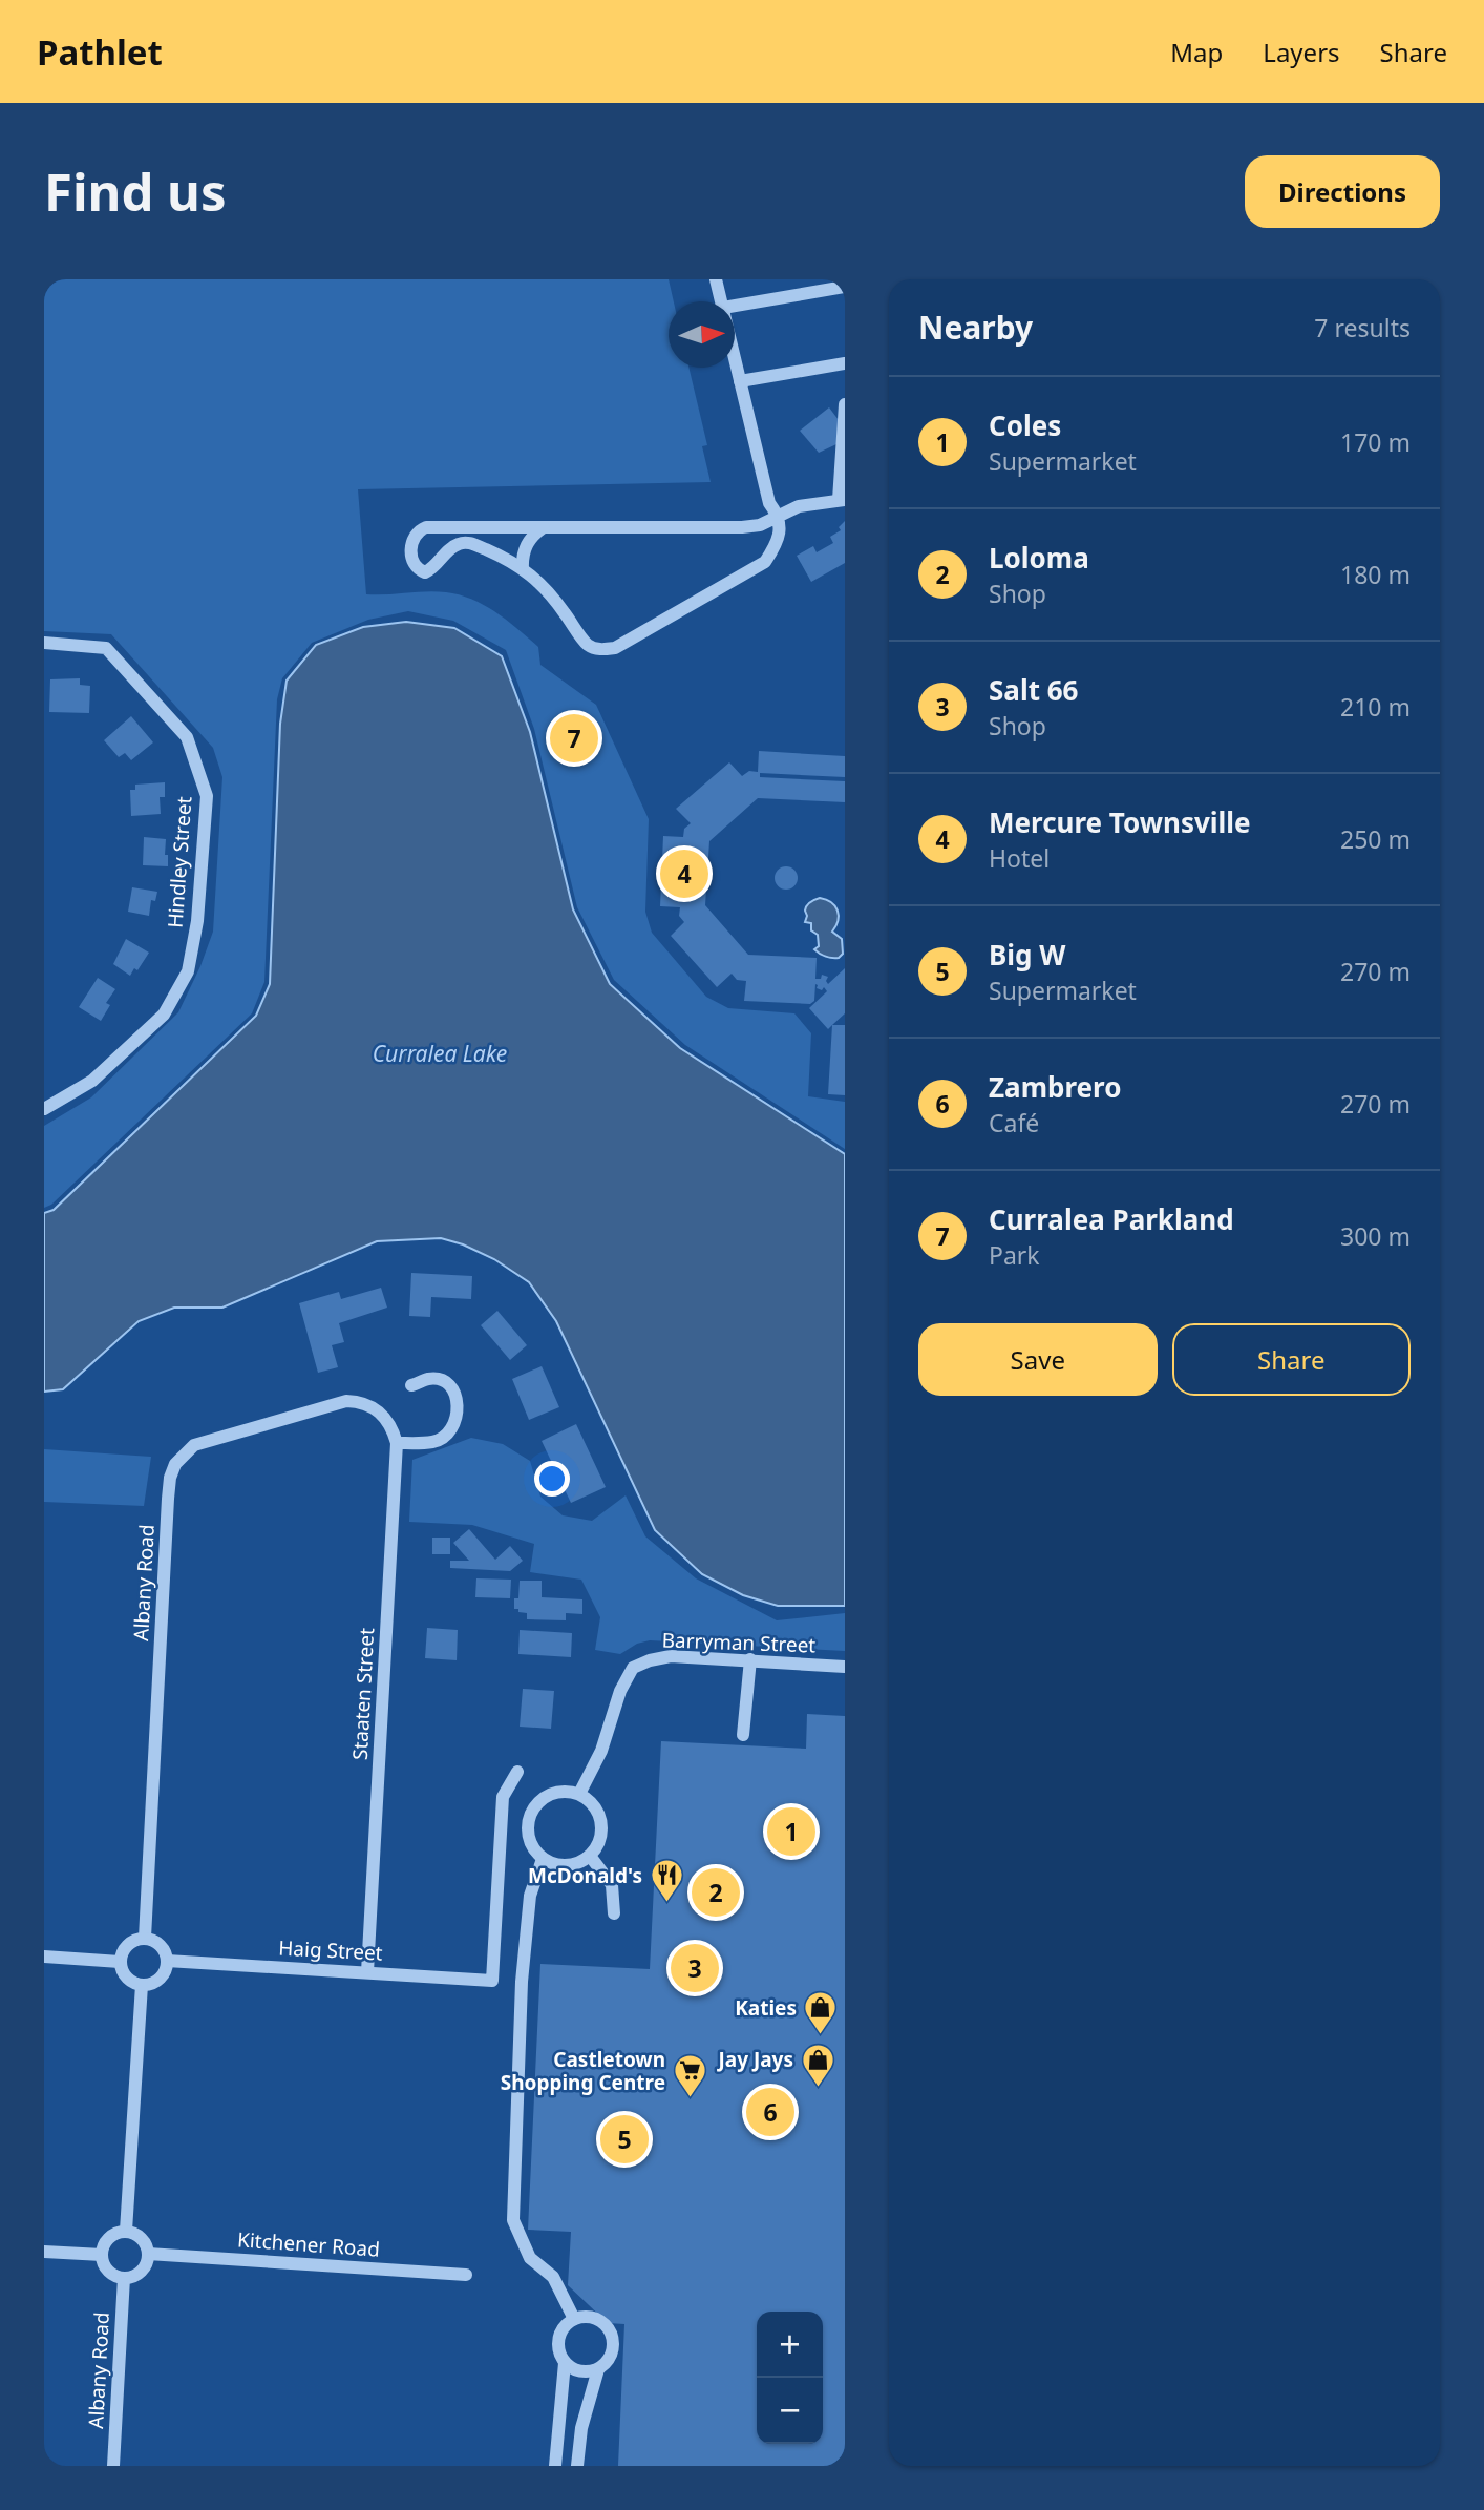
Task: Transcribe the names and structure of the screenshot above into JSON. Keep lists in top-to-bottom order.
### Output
{
  "streets": {
    "street": [
      "Hindley Street",
      "Albany Road",
      "Barryman Street",
      "Staaten Street",
      "Haig Street",
      "Kitchener Road"
    ]
  },
  "crossings": [
    ["Albany Road", "Staaten Street"],
    ["Albany Road", "Haig Street"],
    ["Albany Road", "Kitchener Road"],
    ["Staaten Street", "Haig Street"]
  ],
  "water": ["Curralea Lake"],
  "places": {
    "restaurant": ["McDonald's"],
    "shop": ["Katies", "Jay Jays"],
    "supermarket": ["Castletown Shopping Centre"]
  },
  "north": "right",
  "page": {
    "header": "Pathlet",
    "nav": ["Map", "Layers", "Share"],
    "buttons": [
      "Directions",
      ["Save", "Share"]
    ],
    "title": "Find us",
    "heading": ["Nearby", "7 results"],
    "list": [
      {
        "mark": "1",
        "name": "Coles",
        "note": "Supermarket",
        "value": "170 m"
      },
      {
        "mark": "2",
        "name": "Loloma",
        "note": "Shop",
        "value": "180 m"
      },
      {
        "mark": "3",
        "name": "Salt 66",
        "note": "Shop",
        "value": "210 m"
      },
      {
        "mark": "4",
        "name": "Mercure Townsville",
        "note": "Hotel",
        "value": "250 m"
      },
      {
        "mark": "5",
        "name": "Big W",
        "note": "Supermarket",
        "value": "270 m"
      },
      {
        "mark": "6",
        "name": "Zambrero",
        "note": "Café",
        "value": "270 m"
      },
      {
        "mark": "7",
        "name": "Curralea Parkland",
        "note": "Park",
        "value": "300 m"
      }
    ],
    "pins": [
      "7",
      "4",
      "1",
      "2",
      "3",
      "6",
      "5"
    ],
    "map_buttons": ["+", "−"]
  }
}
